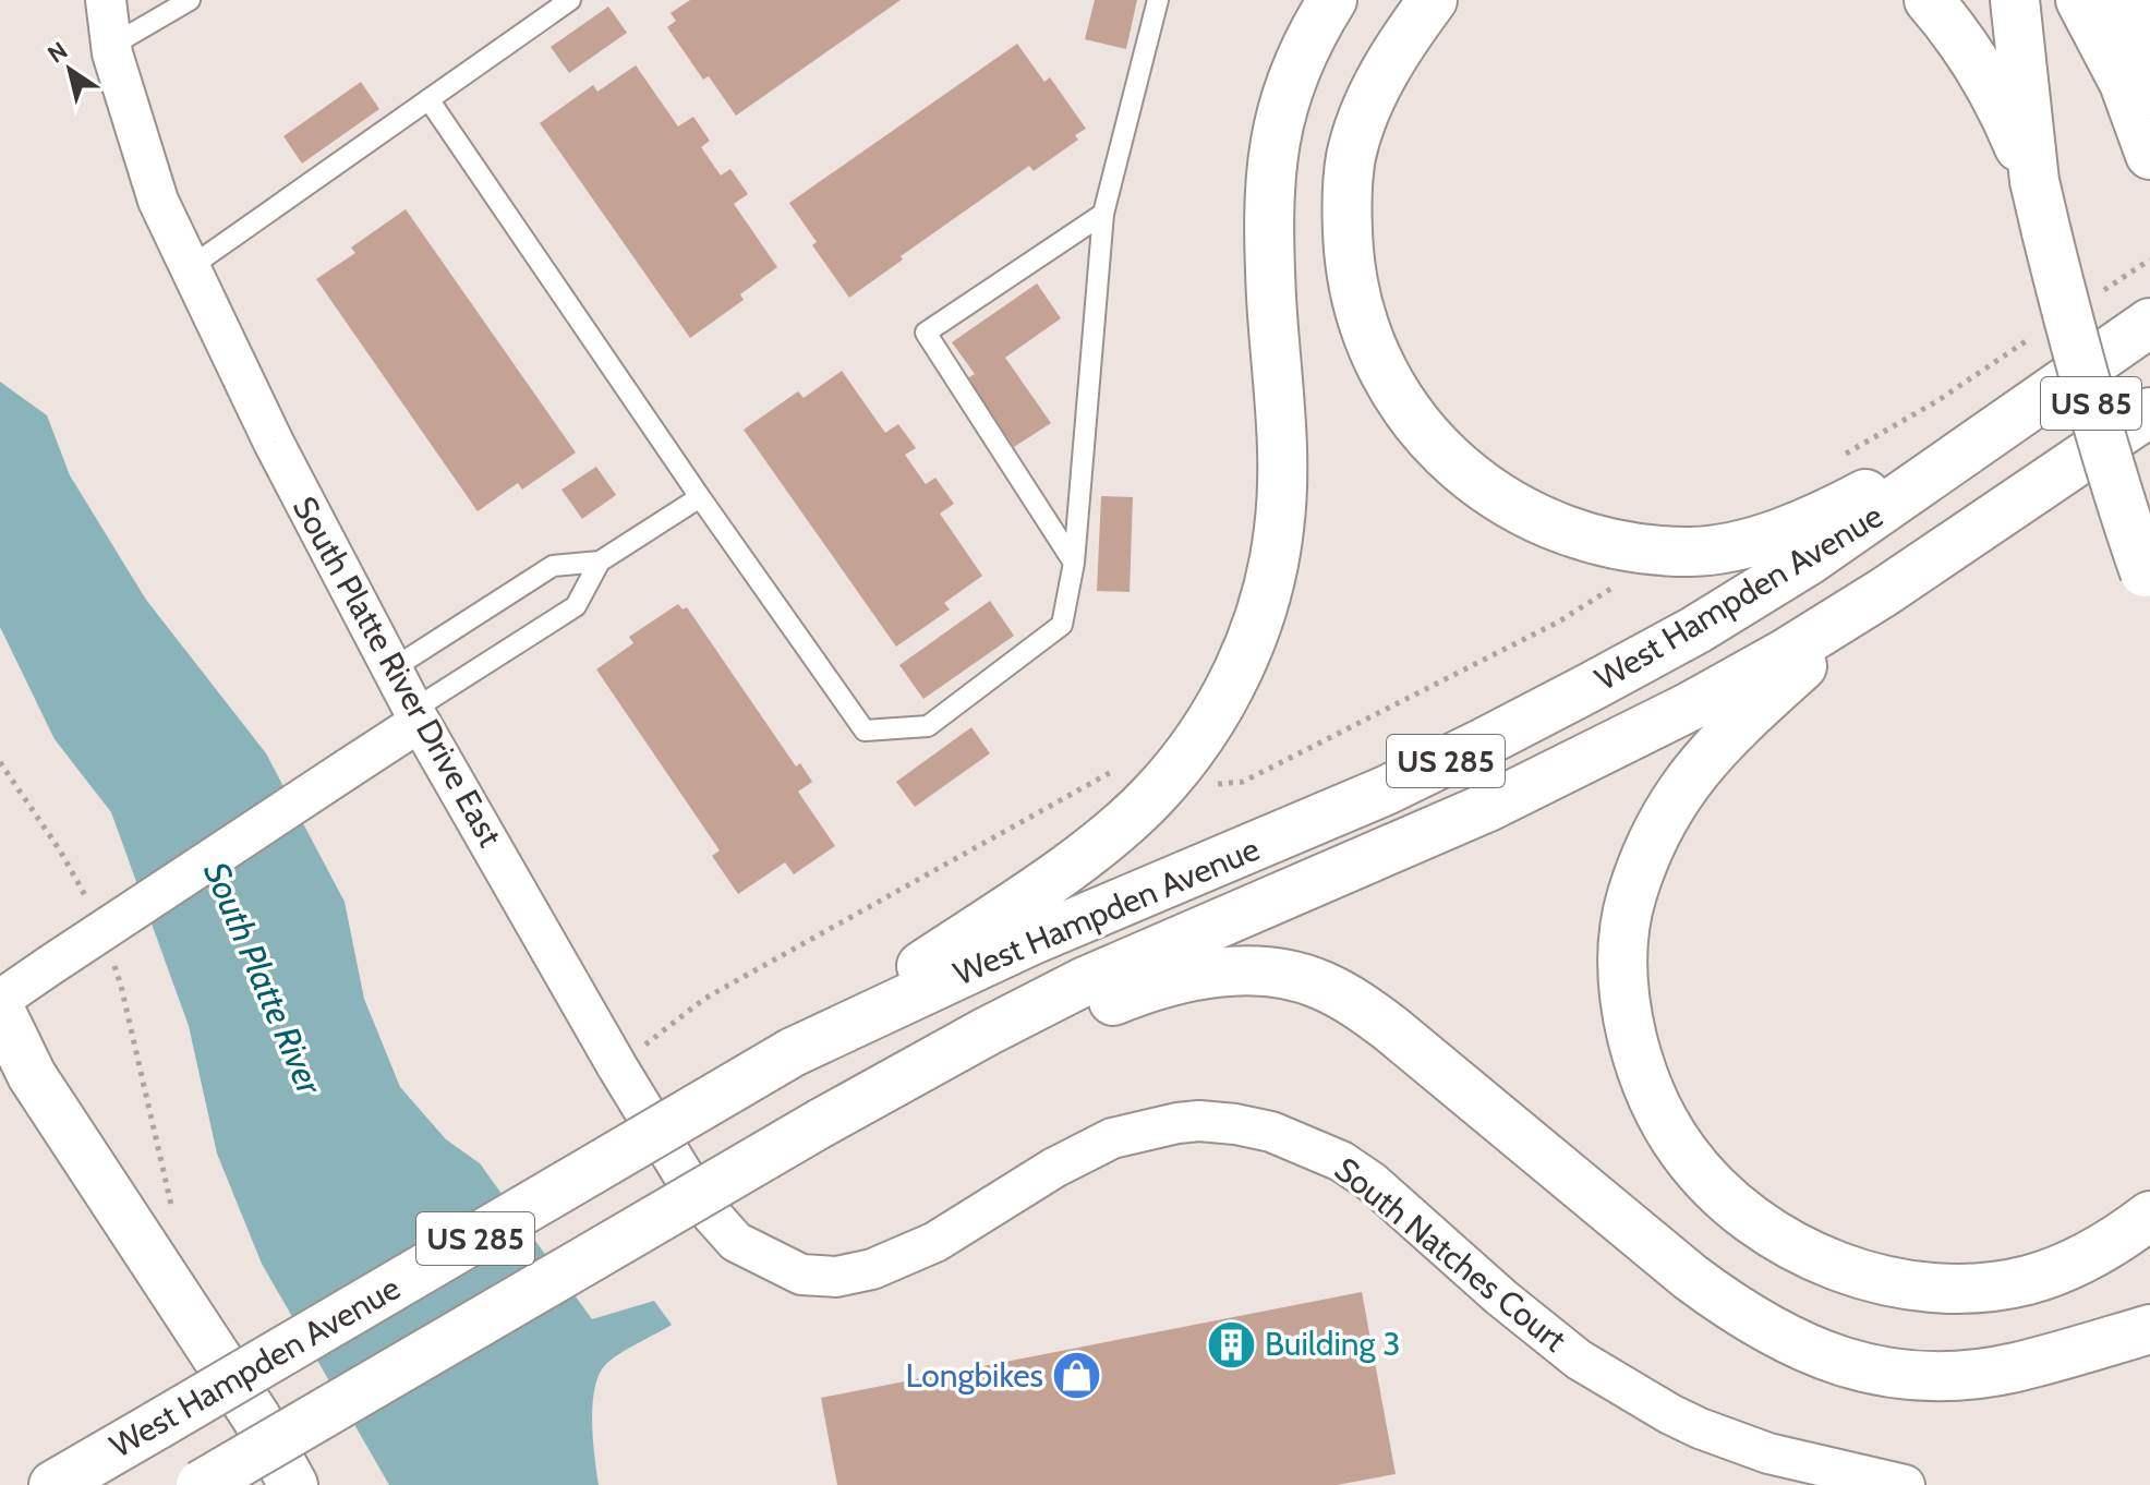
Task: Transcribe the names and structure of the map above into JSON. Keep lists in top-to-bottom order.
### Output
{
  "streets": {
    "main road": ["US 85", "West Hampden Avenue", "US 285"],
    "street": ["South Platte River Drive East", "South Natches Court"]
  },
  "crossings": [
    ["South Platte River Drive East", "South Natches Court"]
  ],
  "water": ["South Platte River"],
  "places": {
    "building": ["Building 3"],
    "shop": ["Longbikes"]
  },
  "north": "top left"
}
